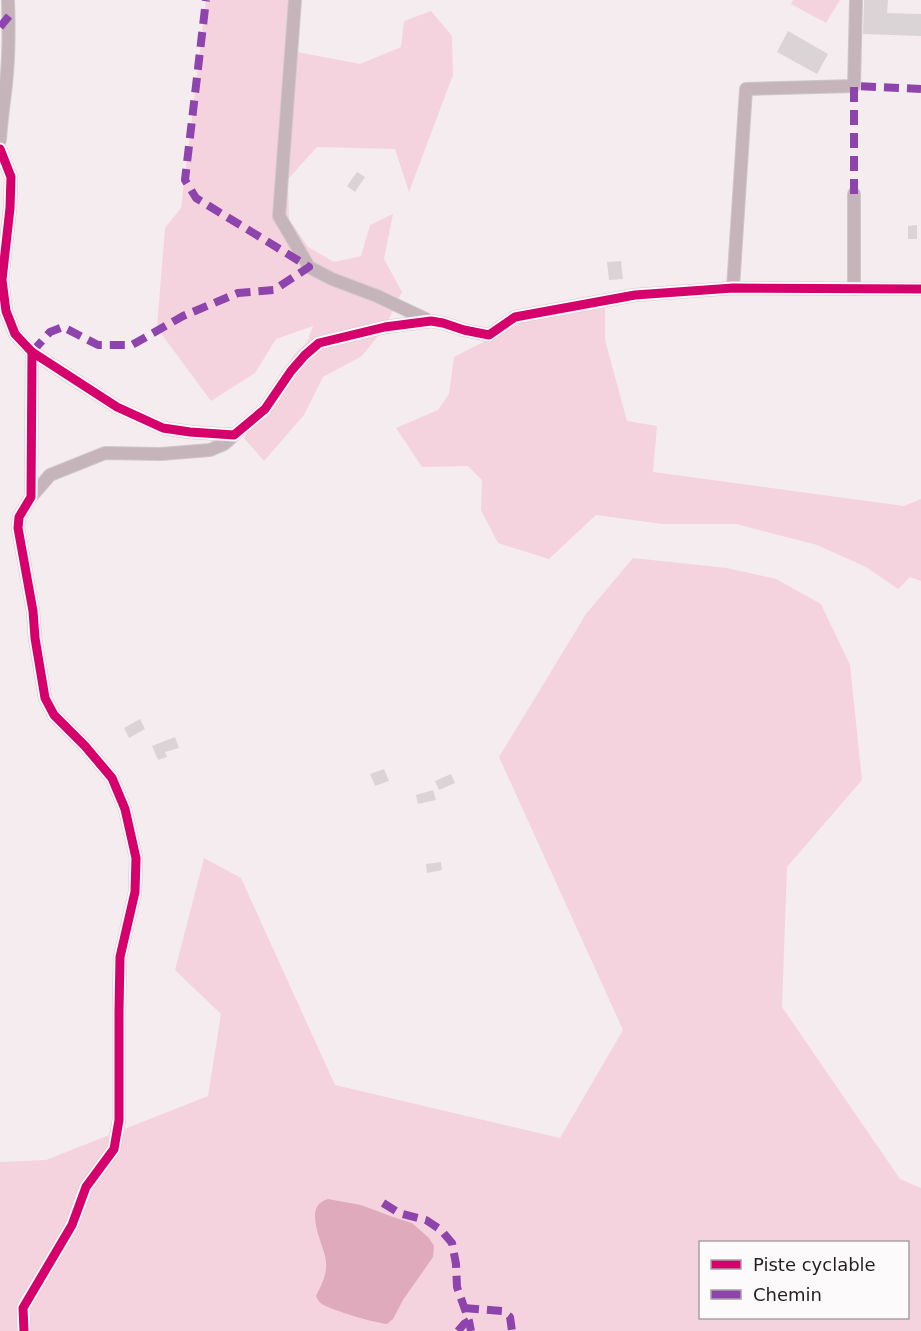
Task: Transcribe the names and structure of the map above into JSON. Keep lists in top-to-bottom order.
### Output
{
  "legend": ["Piste cyclable", "Chemin"]
}
